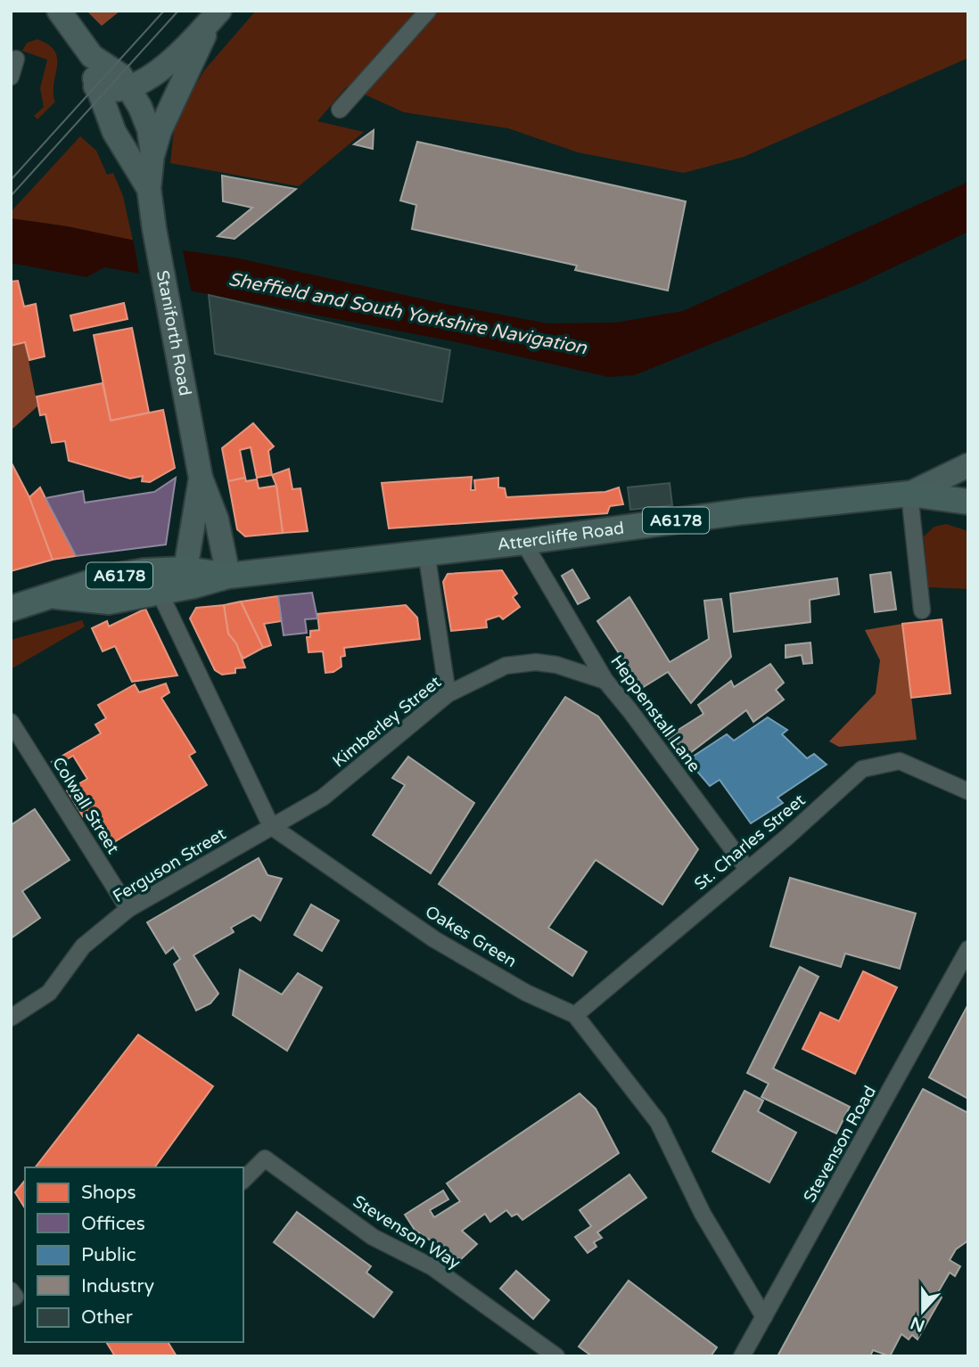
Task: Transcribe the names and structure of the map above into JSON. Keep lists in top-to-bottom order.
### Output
{
  "streets": {
    "main road": ["Staniforth Road", "A6178", "Attercliffe Road"],
    "street": [
      "Heppenstall Lane",
      "Kimberley Street",
      "Colwall Street",
      "St. Charles Street",
      "Ferguson Street",
      "Oakes Green",
      "Stevenson Road",
      "Stevenson Way"
    ]
  },
  "crossings": [
    ["Staniforth Road", "Attercliffe Road"],
    ["Attercliffe Road", "Heppenstall Lane"],
    ["Attercliffe Road", "Oakes Green"],
    ["Heppenstall Lane", "Kimberley Street"],
    ["Heppenstall Lane", "St. Charles Street"],
    ["Kimberley Street", "Ferguson Street"],
    ["Kimberley Street", "Oakes Green"],
    ["Colwall Street", "Ferguson Street"],
    ["St. Charles Street", "Oakes Green"],
    ["Ferguson Street", "Oakes Green"],
    ["Oakes Green", "Stevenson Road"]
  ],
  "water": ["Sheffield and South Yorkshire Navigation"],
  "legend": [
    "Shops",
    "Offices",
    "Public",
    "Industry",
    "Other"
  ],
  "north": "bottom"
}
